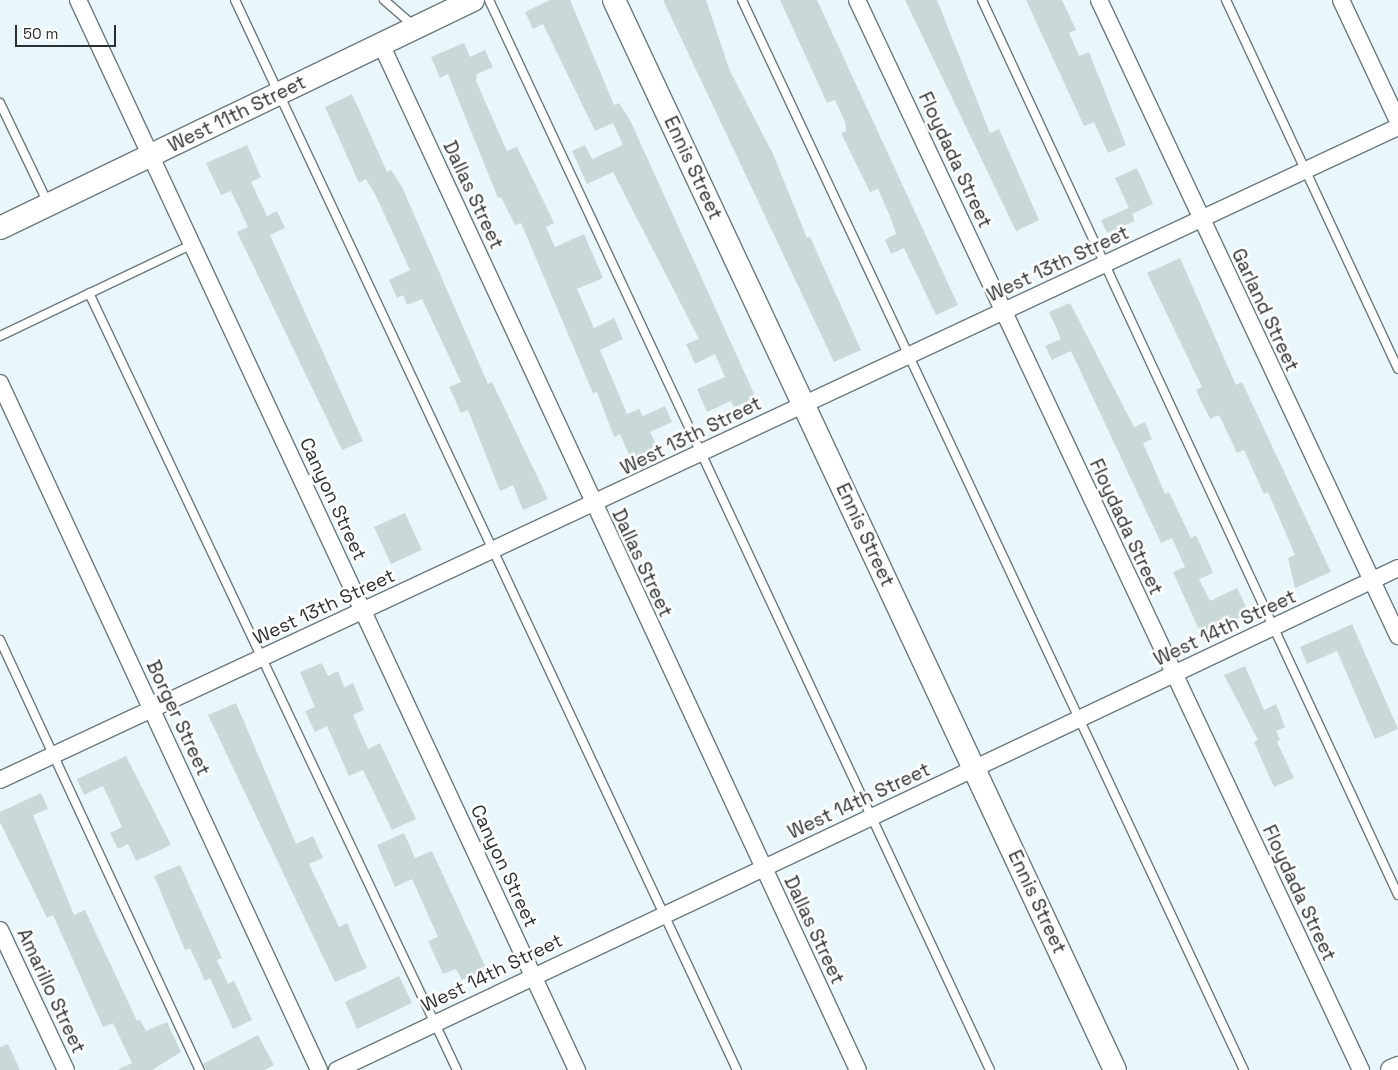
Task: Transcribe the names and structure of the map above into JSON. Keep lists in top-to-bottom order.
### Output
{
  "streets": {
    "main road": ["West 11th Street", "Ennis Street"],
    "street": [
      "Floydada Street",
      "Dallas Street",
      "West 13th Street",
      "Garland Street",
      "Canyon Street",
      "West 14th Street",
      "Borger Street",
      "Amarillo Street"
    ]
  },
  "crossings": [
    ["West 11th Street", "Dallas Street"],
    ["West 11th Street", "Canyon Street"],
    ["Floydada Street", "West 13th Street"],
    ["Floydada Street", "West 14th Street"],
    ["Ennis Street", "West 13th Street"],
    ["Ennis Street", "West 14th Street"],
    ["Dallas Street", "West 13th Street"],
    ["Dallas Street", "West 14th Street"],
    ["West 13th Street", "Garland Street"],
    ["West 13th Street", "Canyon Street"],
    ["West 13th Street", "Borger Street"],
    ["Garland Street", "West 14th Street"],
    ["Canyon Street", "West 14th Street"]
  ],
  "scale_bar": "50 m"
}
